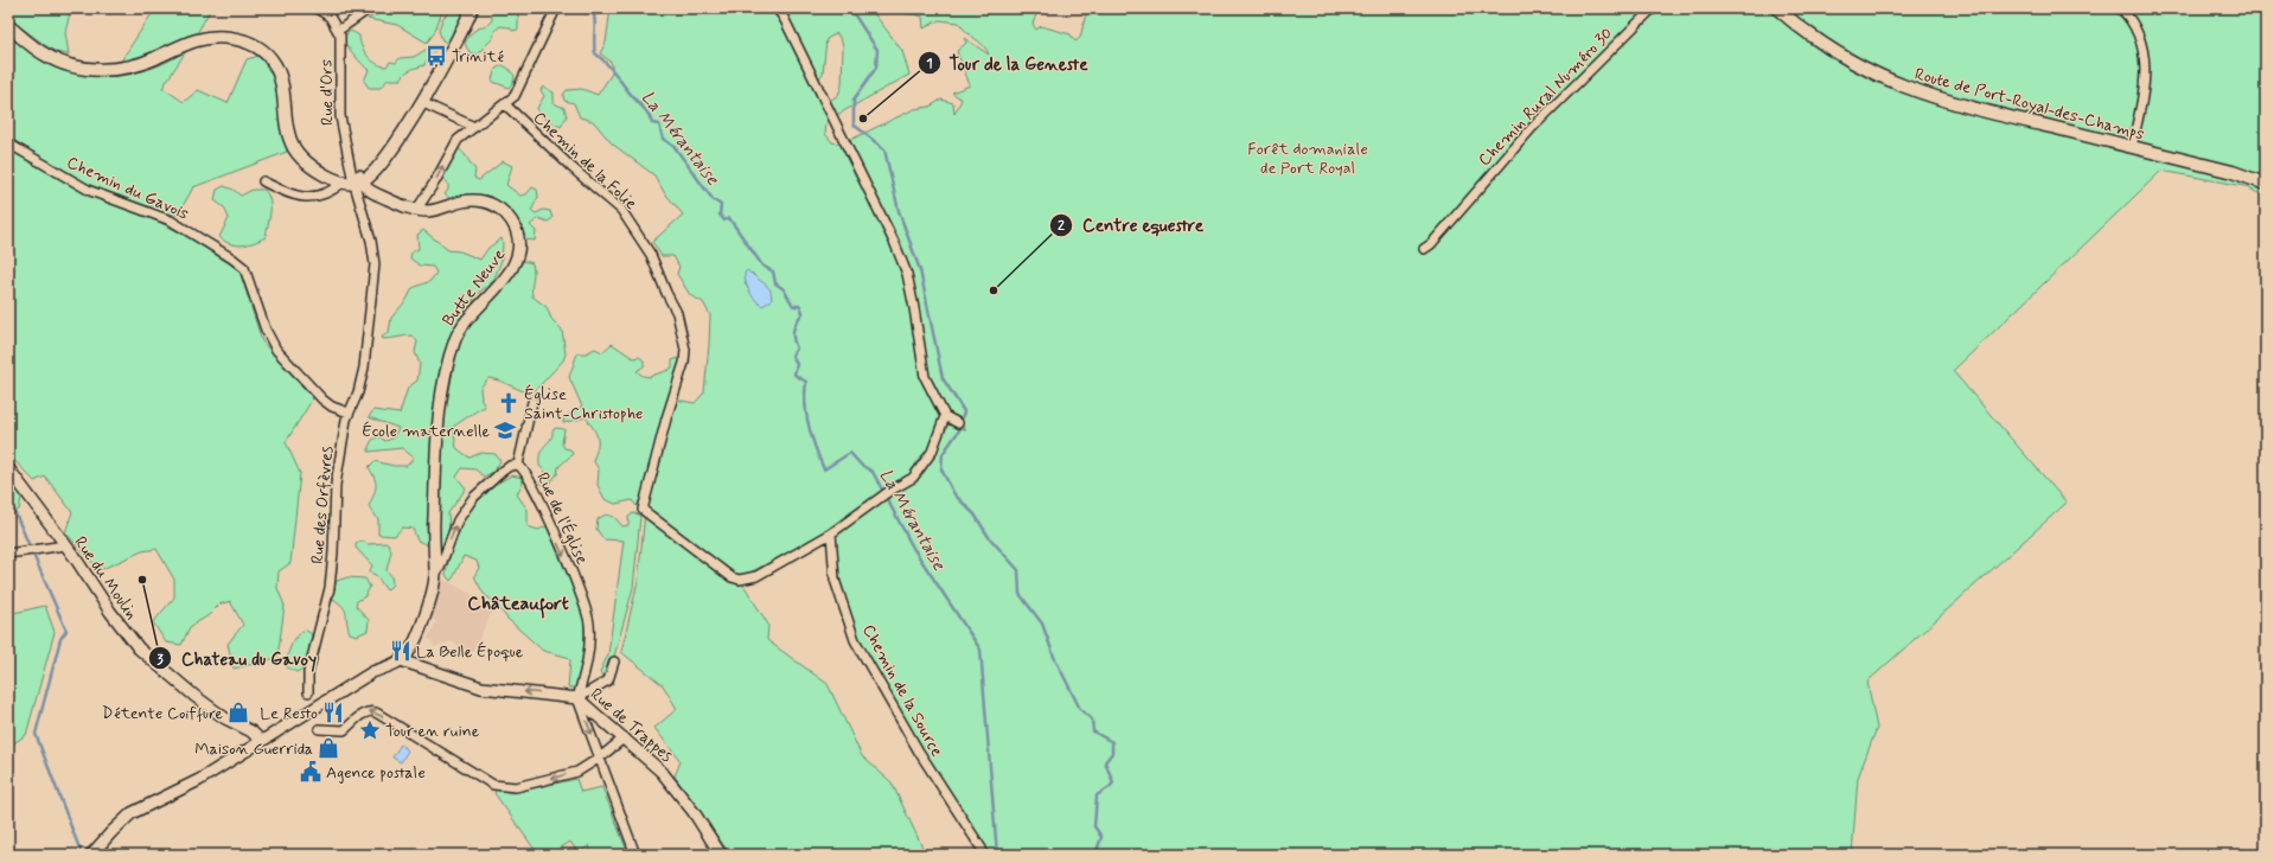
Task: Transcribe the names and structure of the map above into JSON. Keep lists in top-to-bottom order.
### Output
{
  "streets": {
    "main road": ["Route de Port-Royal-des-Champs"],
    "street": [
      "Rue d'Ors",
      "Chemin Rural Numéro 30",
      "Chemin de la Folie",
      "Chemin du Gavois",
      "Butte Neuve",
      "Rue des Orfèvres",
      "Rue de l'Église",
      "Rue du Moulin",
      "Chemin de la Source",
      "Rue de Trappes"
    ]
  },
  "crossings": [
    ["Rue d'Ors", "Butte Neuve"],
    ["Rue d'Ors", "Rue des Orfèvres"],
    ["Chemin de la Folie", "Chemin de la Source"],
    ["Chemin du Gavois", "Rue des Orfèvres"],
    ["Butte Neuve", "Rue des Orfèvres"],
    ["Butte Neuve", "Rue de l'Église"],
    ["Butte Neuve", "Rue de Trappes"],
    ["Rue de l'Église", "Rue de Trappes"]
  ],
  "one_way": ["Rue de Trappes"],
  "districts": ["Châteaufort"],
  "water": ["La Mérantaise"],
  "parks": ["Forêt domaniale de Port Royal"],
  "places": {
    "bus stop": ["Trinité"],
    "other": ["Tour de la Geneste", "Centre equestre", "Chateau du Gavoy"],
    "church": ["Église Saint-Christophe"],
    "school or university": ["École maternelle"],
    "restaurant": ["La Belle Époque", "Le Resto"],
    "shop": ["Détente Coiffure", "Maison Guerrida"],
    "place": ["Tour en ruine"],
    "public building": ["Agence postale"]
  }
}
